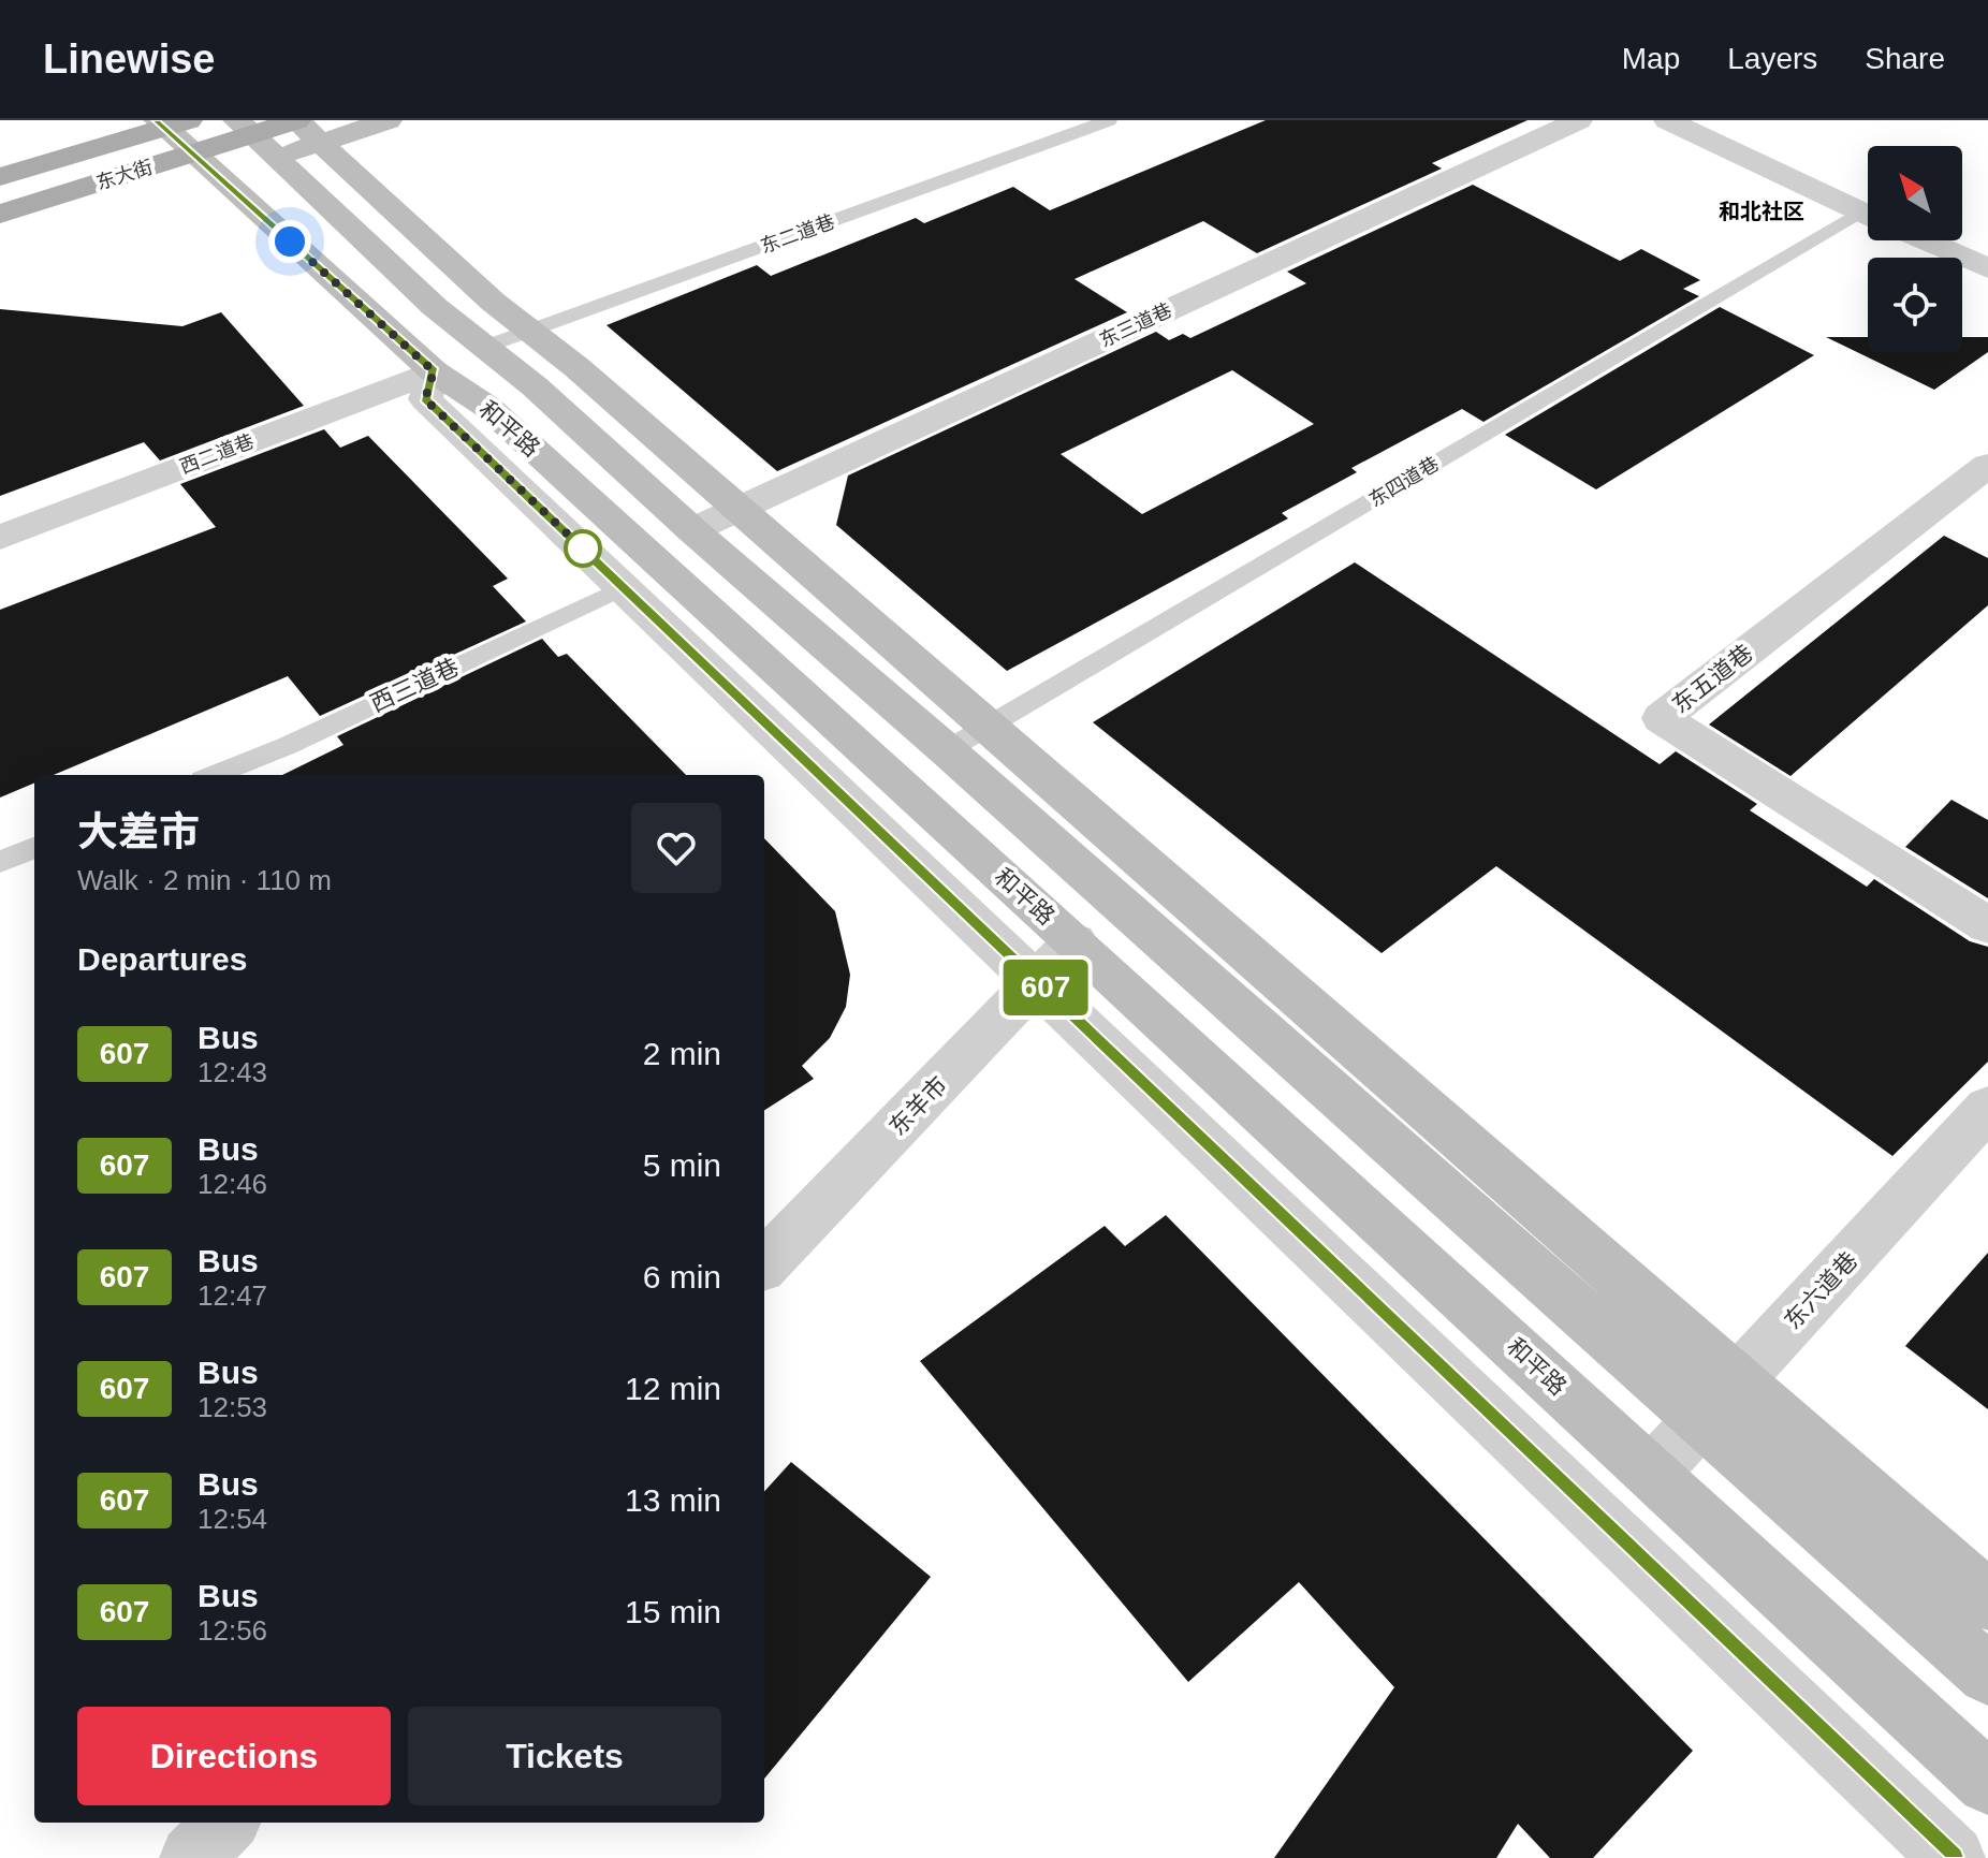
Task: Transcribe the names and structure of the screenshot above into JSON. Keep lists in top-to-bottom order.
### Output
{
  "streets": {
    "main road": ["东大街", "和平路"],
    "street": [
      "东三道巷",
      "西二道巷",
      "东五道巷",
      "东羊市",
      "东六道巷"
    ],
    "lane": ["东二道巷", "东四道巷", "西三道巷"]
  },
  "crossings": [
    ["东大街", "和平路"],
    ["东二道巷", "和平路"],
    ["东三道巷", "和平路"],
    ["和平路", "西二道巷"],
    ["和平路", "东四道巷"],
    ["和平路", "东羊市"],
    ["和平路", "东六道巷"]
  ],
  "districts": ["和北社区"],
  "lines": ["bus line 607"],
  "north": "top left",
  "page": {
    "header": "Linewise",
    "nav": ["Map", "Layers", "Share"],
    "on_map": "607",
    "heading": [
      ["大差市", "Walk · 2 min · 110 m"],
      "Departures"
    ],
    "list": [
      {
        "mark": "607",
        "name": "Bus",
        "note": "12:43",
        "value": "2 min"
      },
      {
        "mark": "607",
        "name": "Bus",
        "note": "12:46",
        "value": "5 min"
      },
      {
        "mark": "607",
        "name": "Bus",
        "note": "12:47",
        "value": "6 min"
      },
      {
        "mark": "607",
        "name": "Bus",
        "note": "12:53",
        "value": "12 min"
      },
      {
        "mark": "607",
        "name": "Bus",
        "note": "12:54",
        "value": "13 min"
      },
      {
        "mark": "607",
        "name": "Bus",
        "note": "12:56",
        "value": "15 min"
      }
    ],
    "buttons": ["Directions", "Tickets"]
  }
}
